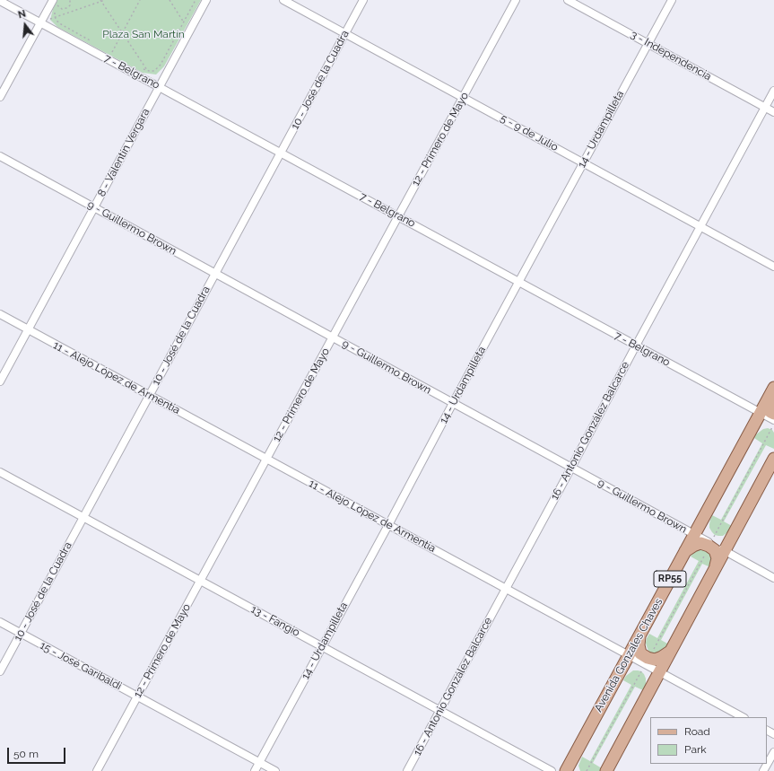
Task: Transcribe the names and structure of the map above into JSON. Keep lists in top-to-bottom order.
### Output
{
  "streets": {
    "main road": ["RP55", "Avenida Gonzales Chaves"],
    "street": [
      "3 - Independencia",
      "7 - Belgrano",
      "10 - José de la Cuadra",
      "14 - Urdampilleta",
      "5 - 9 de Julio",
      "12 - Primero de Mayo",
      "8 - Valentín Vergara",
      "9 - Guillermo Brown",
      "11 - Alejo López de Armentia",
      "16 - Antonio González Balcarce",
      "13 - Fangio",
      "15 - José Garibaldi"
    ]
  },
  "crossings": [
    ["3 - Independencia", "14 - Urdampilleta"],
    ["3 - Independencia", "16 - Antonio González Balcarce"],
    ["7 - Belgrano", "10 - José de la Cuadra"],
    ["7 - Belgrano", "14 - Urdampilleta"],
    ["7 - Belgrano", "12 - Primero de Mayo"],
    ["7 - Belgrano", "8 - Valentín Vergara"],
    ["7 - Belgrano", "16 - Antonio González Balcarce"],
    ["7 - Belgrano", "Avenida Gonzales Chaves"],
    ["10 - José de la Cuadra", "5 - 9 de Julio"],
    ["10 - José de la Cuadra", "9 - Guillermo Brown"],
    ["10 - José de la Cuadra", "11 - Alejo López de Armentia"],
    ["10 - José de la Cuadra", "13 - Fangio"],
    ["10 - José de la Cuadra", "15 - José Garibaldi"],
    ["14 - Urdampilleta", "5 - 9 de Julio"],
    ["14 - Urdampilleta", "9 - Guillermo Brown"],
    ["14 - Urdampilleta", "11 - Alejo López de Armentia"],
    ["14 - Urdampilleta", "13 - Fangio"],
    ["14 - Urdampilleta", "15 - José Garibaldi"],
    ["5 - 9 de Julio", "12 - Primero de Mayo"],
    ["5 - 9 de Julio", "16 - Antonio González Balcarce"],
    ["12 - Primero de Mayo", "9 - Guillermo Brown"],
    ["12 - Primero de Mayo", "11 - Alejo López de Armentia"],
    ["12 - Primero de Mayo", "13 - Fangio"],
    ["12 - Primero de Mayo", "15 - José Garibaldi"],
    ["8 - Valentín Vergara", "9 - Guillermo Brown"],
    ["8 - Valentín Vergara", "11 - Alejo López de Armentia"],
    ["9 - Guillermo Brown", "16 - Antonio González Balcarce"],
    ["9 - Guillermo Brown", "Avenida Gonzales Chaves"],
    ["11 - Alejo López de Armentia", "16 - Antonio González Balcarce"],
    ["11 - Alejo López de Armentia", "Avenida Gonzales Chaves"],
    ["16 - Antonio González Balcarce", "13 - Fangio"]
  ],
  "parks": ["Plaza San Martín"],
  "legend": ["Road", "Park"],
  "scale_bar": "50 m",
  "north": "top"
}
